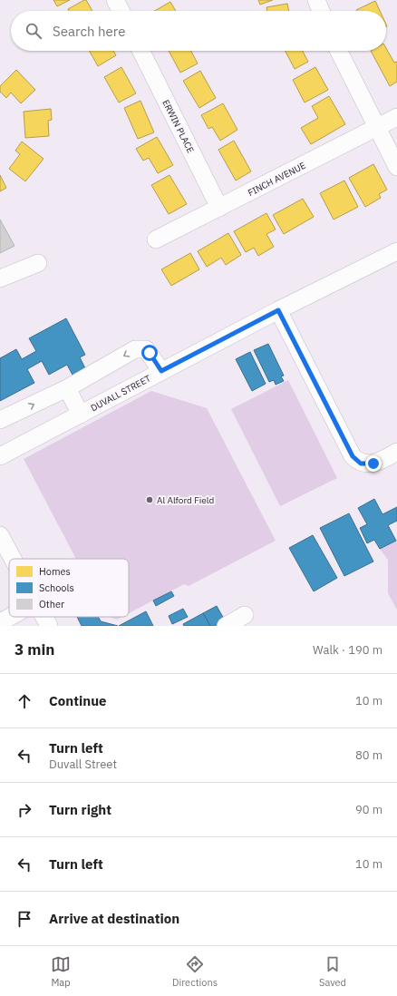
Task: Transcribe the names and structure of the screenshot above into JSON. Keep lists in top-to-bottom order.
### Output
{
  "streets": {
    "street": ["ERWIN PLACE", "FINCH AVENUE", "DUVALL STREET"]
  },
  "crossings": [
    ["ERWIN PLACE", "FINCH AVENUE"]
  ],
  "places": ["Al Alford Field"],
  "legend": ["Homes", "Schools", "Other"],
  "page": {
    "search": "Search here",
    "heading": ["3 min", "Walk · 190 m"],
    "list": [
      ["Continue", "10 m"],
      ["Turn left", "Duvall Street", "80 m"],
      ["Turn right", "90 m"],
      ["Turn left", "10 m"],
      "Arrive at destination"
    ],
    "nav": ["Map", "Directions", "Saved"]
  }
}
